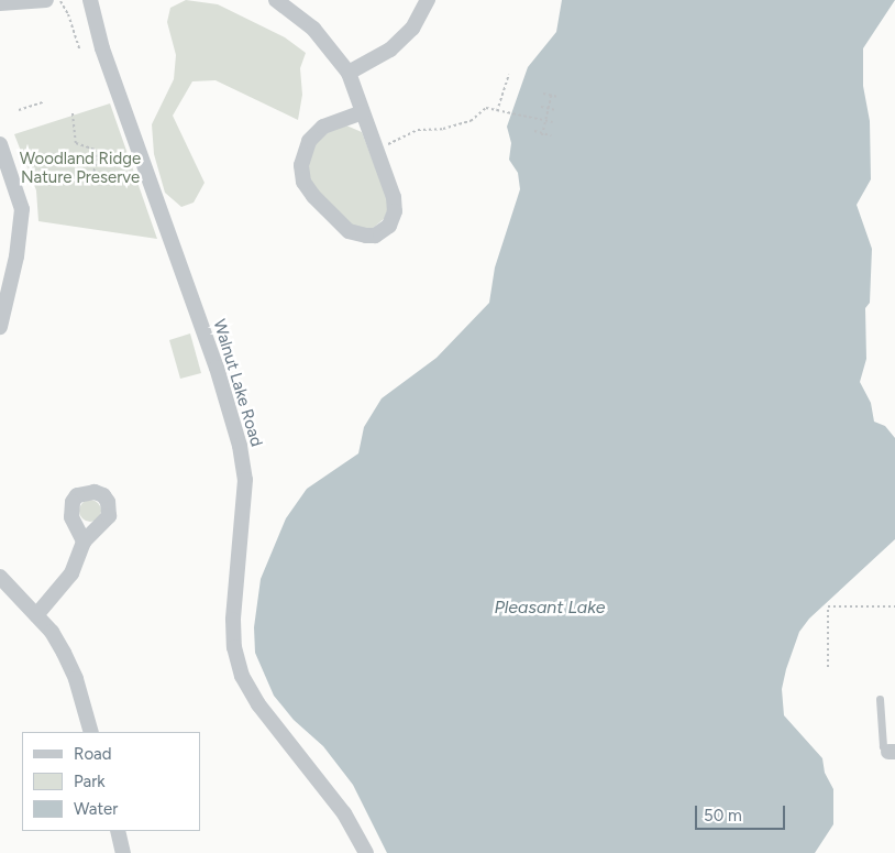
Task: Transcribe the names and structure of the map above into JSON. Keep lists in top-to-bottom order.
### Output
{
  "streets": {
    "street": ["Walnut Lake Road"]
  },
  "water": ["Pleasant Lake"],
  "parks": ["Woodland Ridge Nature Preserve"],
  "legend": ["Road", "Park", "Water"],
  "scale_bar": "50 m"
}
